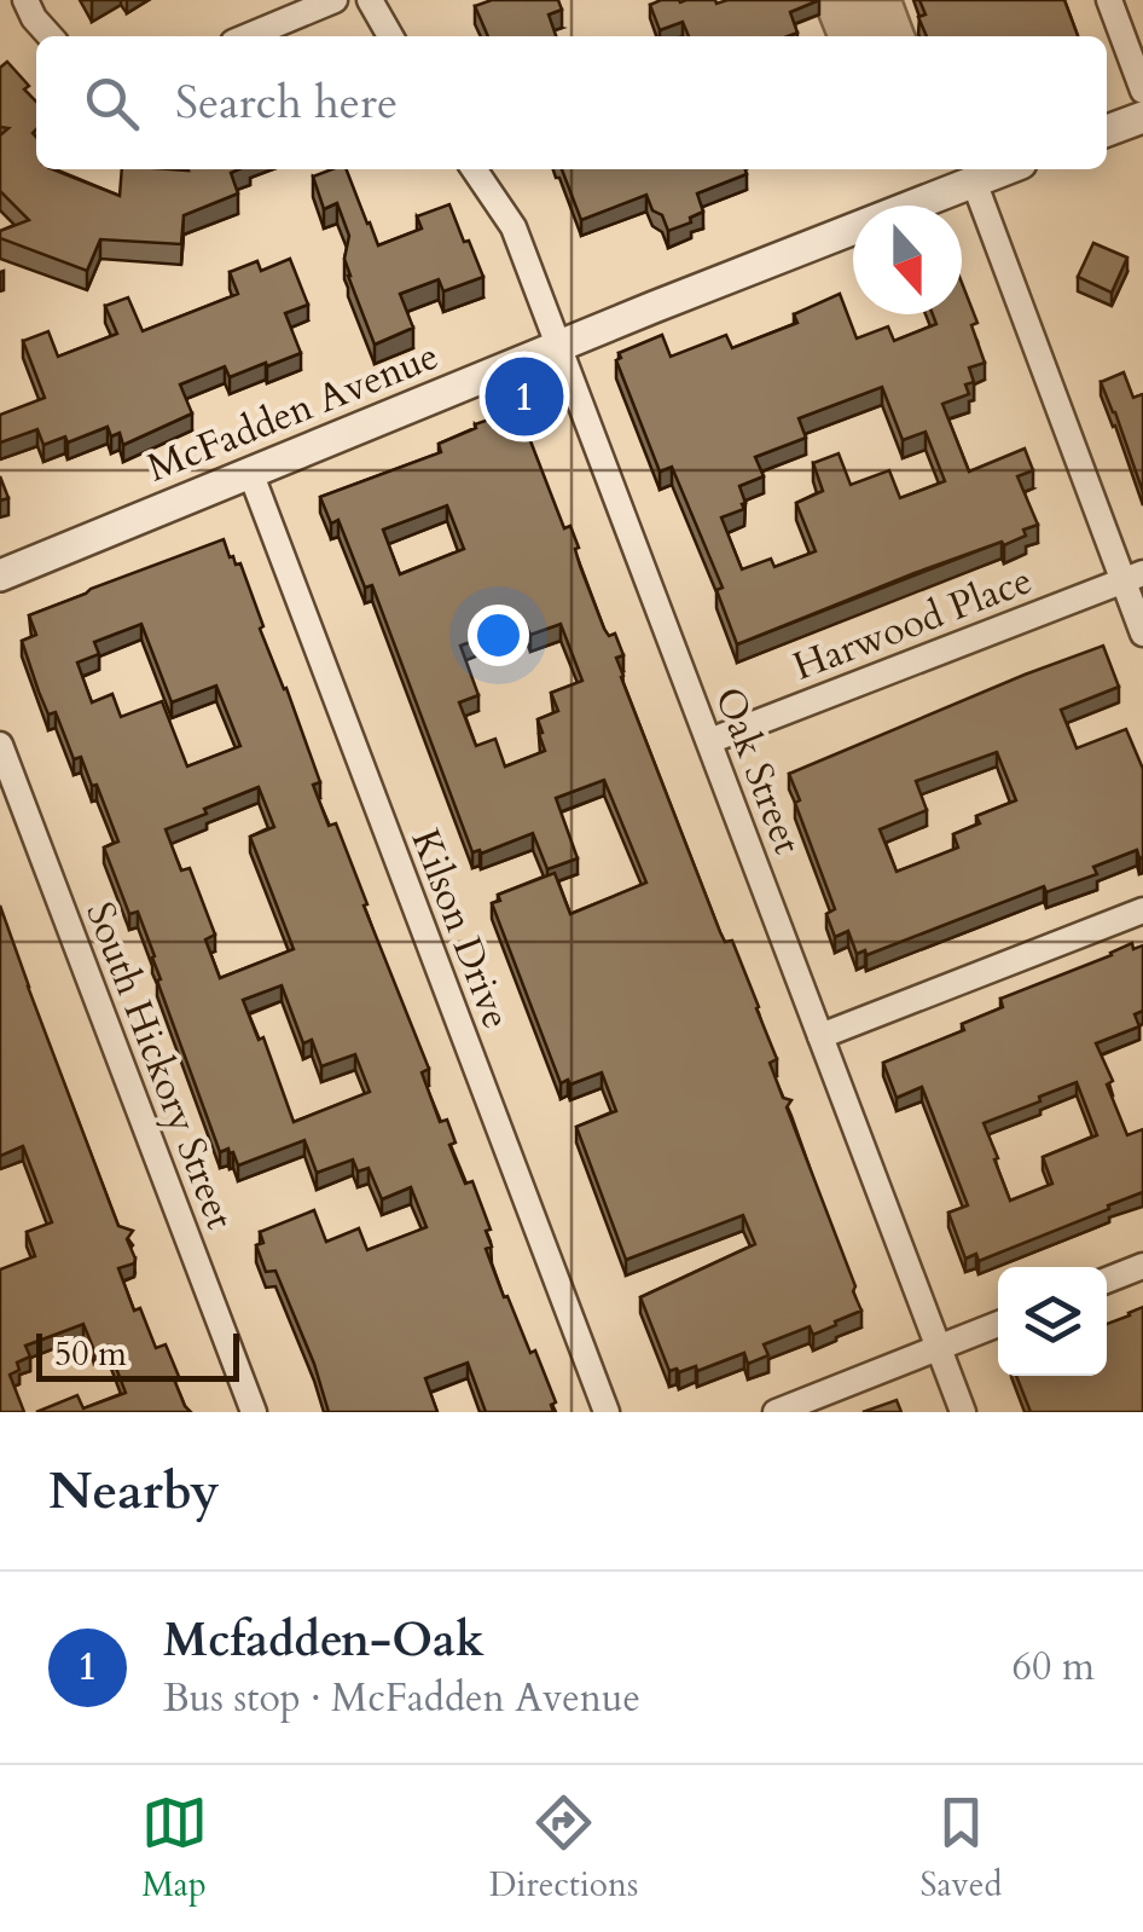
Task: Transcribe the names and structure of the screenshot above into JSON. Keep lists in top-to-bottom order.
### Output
{
  "streets": {
    "street": [
      "McFadden Avenue",
      "Harwood Place",
      "Oak Street",
      "Kilson Drive",
      "South Hickory Street"
    ]
  },
  "crossings": [
    ["McFadden Avenue", "Oak Street"],
    ["McFadden Avenue", "Kilson Drive"],
    ["Harwood Place", "Oak Street"]
  ],
  "scale_bar": "50 m",
  "north": "bottom",
  "page": {
    "search": "Search here",
    "pins": "1",
    "scale": "50 m",
    "heading": "Nearby",
    "list": [
      {
        "mark": "1",
        "name": "Mcfadden-Oak",
        "note": "Bus stop · McFadden Avenue",
        "value": "60 m"
      }
    ],
    "nav": ["Map", "Directions", "Saved"]
  }
}
